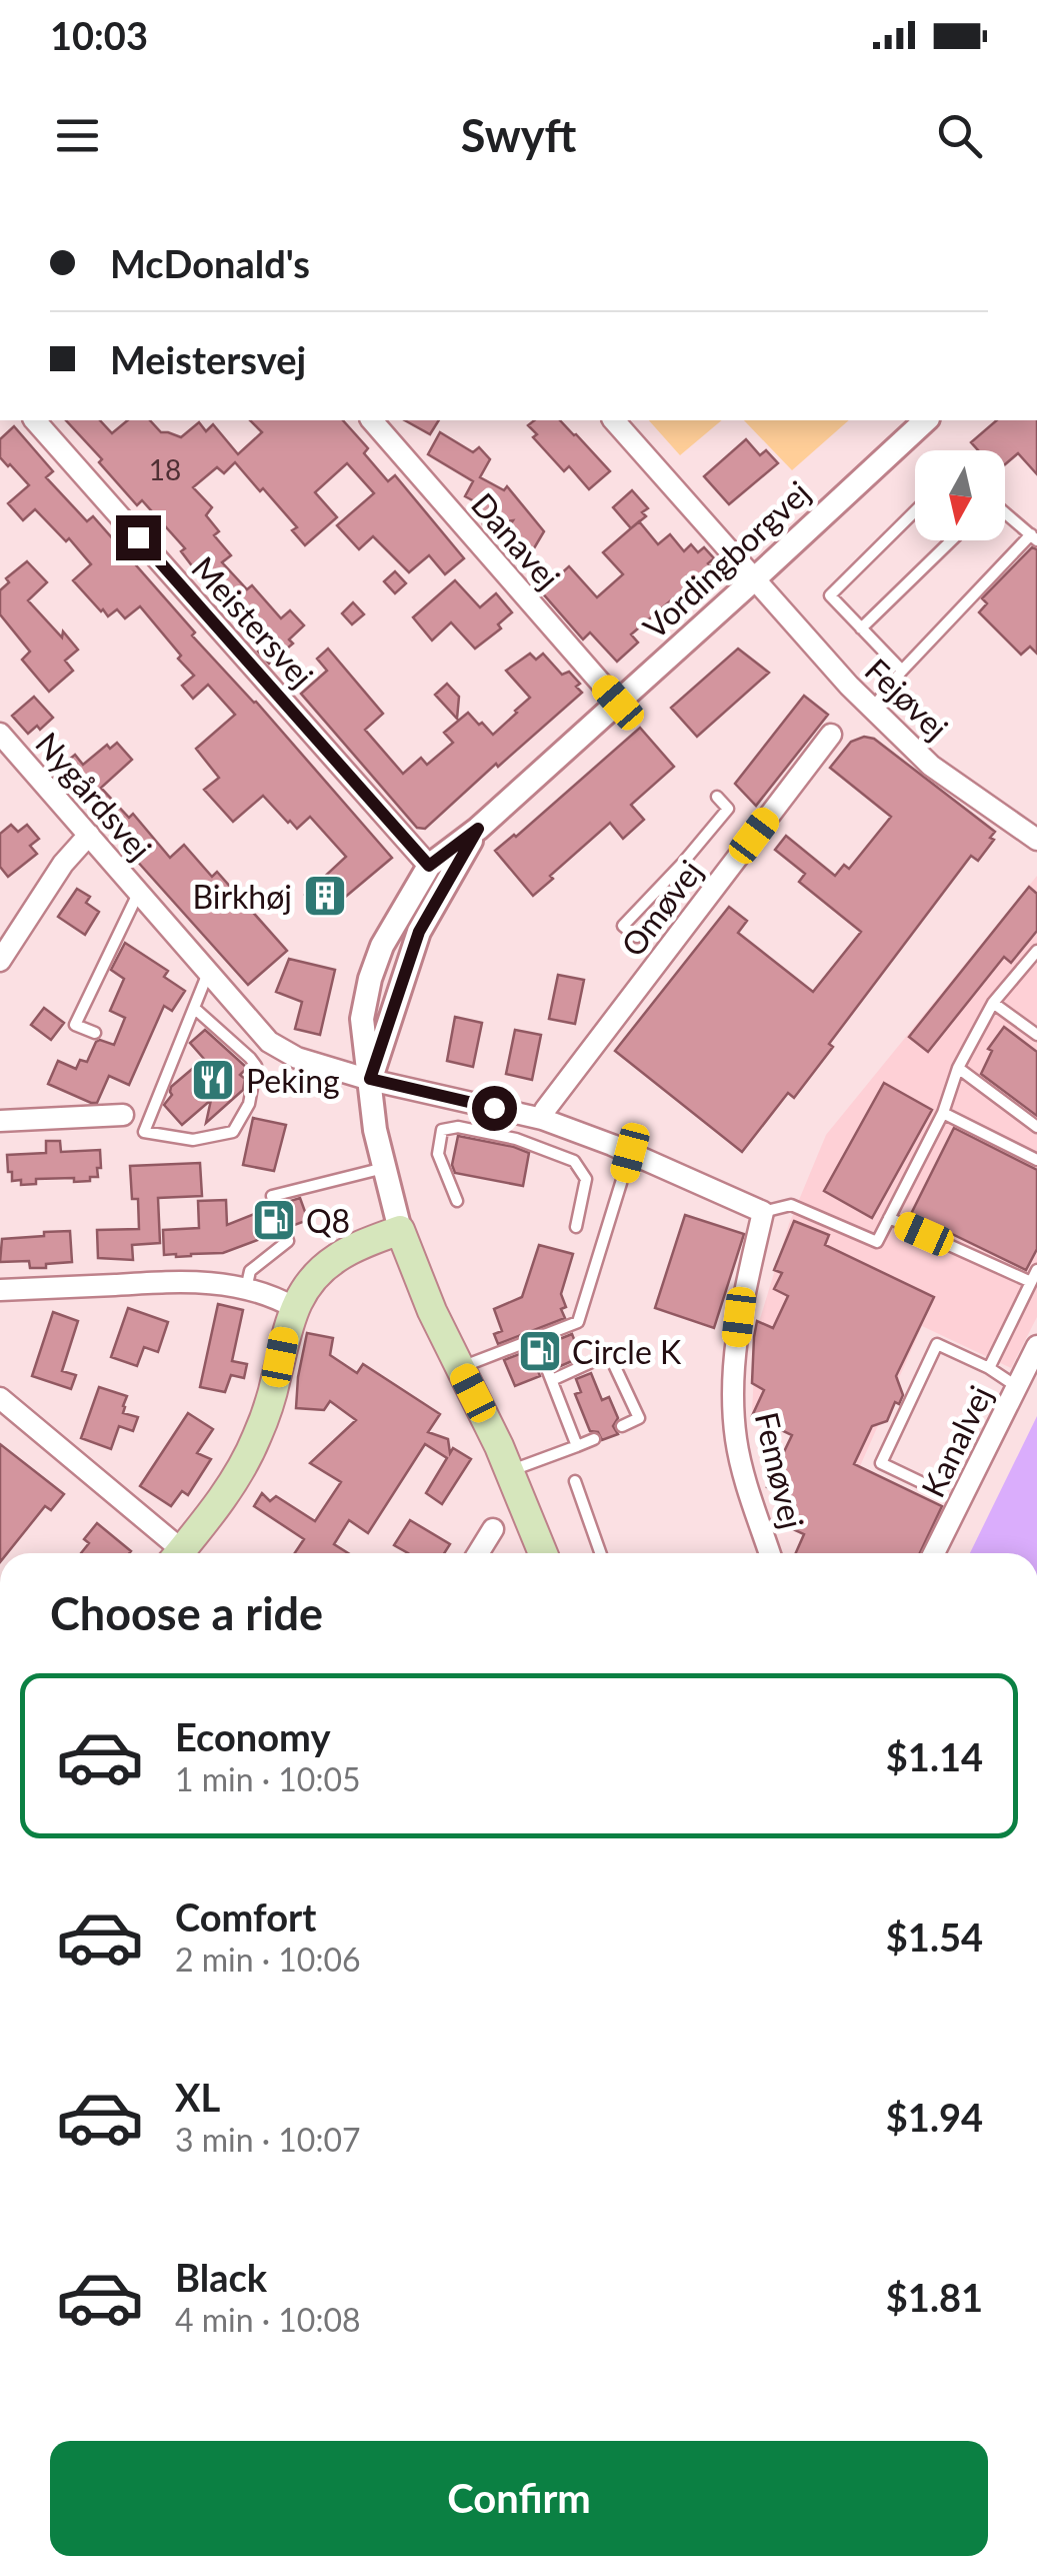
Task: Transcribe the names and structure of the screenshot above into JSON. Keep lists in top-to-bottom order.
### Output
{
  "streets": {
    "street": [
      "Danavej",
      "Vordingborgvej",
      "Meistersvej",
      "Fejøvej",
      "Nygårdsvej",
      "Omøvej",
      "Kanalvej",
      "Femøvej"
    ]
  },
  "crossings": [
    ["Danavej", "Vordingborgvej"],
    ["Vordingborgvej", "Meistersvej"],
    ["Vordingborgvej", "Fejøvej"],
    ["Vordingborgvej", "Nygårdsvej"],
    ["Nygårdsvej", "Omøvej"],
    ["Nygårdsvej", "Femøvej"]
  ],
  "places": {
    "building": ["Birkhøj"],
    "restaurant": ["Peking"],
    "fuel station": ["Q8", "Circle K"]
  },
  "house_numbers": ["18"],
  "north": "bottom",
  "page": {
    "status": "10:03",
    "header": "Swyft",
    "banner": ["McDonald's", "Meistersvej"],
    "heading": "Choose a ride",
    "list": [
      {
        "name": "Economy",
        "note": "1 min · 10:05",
        "value": "$1.14"
      },
      {
        "name": "Comfort",
        "note": "2 min · 10:06",
        "value": "$1.54"
      },
      {
        "name": "XL",
        "note": "3 min · 10:07",
        "value": "$1.94"
      },
      {
        "name": "Black",
        "note": "4 min · 10:08",
        "value": "$1.81"
      }
    ],
    "buttons": "Confirm"
  }
}
